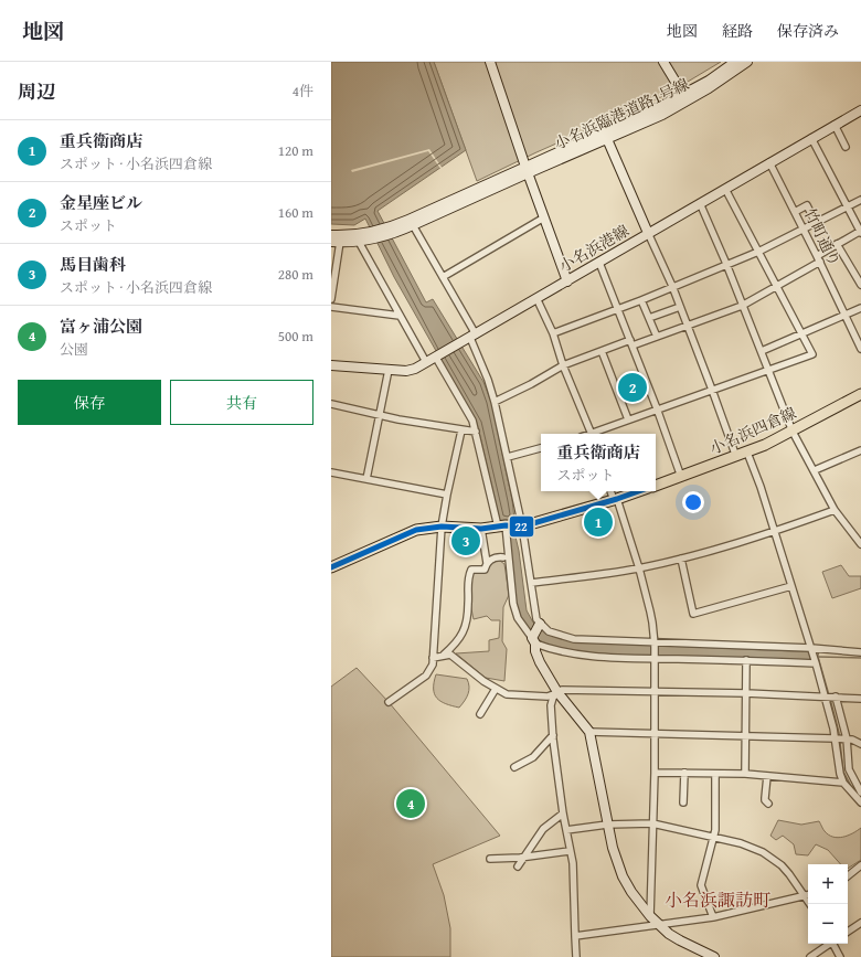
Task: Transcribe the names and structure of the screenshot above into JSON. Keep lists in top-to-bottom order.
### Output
{
  "streets": {
    "main road": ["小名浜四倉線"],
    "street": ["小名浜臨港道路1号線", "竹町通り", "小名浜港線"]
  },
  "crossings": [
    ["竹町通り", "小名浜港線"]
  ],
  "districts": ["小名浜諏訪町"],
  "lines": ["transit line 22"],
  "page": {
    "header": "地図",
    "nav": ["地図", "経路", "保存済み"],
    "heading": ["周辺", "4件"],
    "list": [
      {
        "mark": "1",
        "name": "重兵衛商店",
        "note": "スポット · 小名浜四倉線",
        "value": "120 m"
      },
      {
        "mark": "2",
        "name": "金星座ビル",
        "note": "スポット",
        "value": "160 m"
      },
      {
        "mark": "3",
        "name": "馬目歯科",
        "note": "スポット · 小名浜四倉線",
        "value": "280 m"
      },
      {
        "mark": "4",
        "name": "富ヶ浦公園",
        "note": "公園",
        "value": "500 m"
      }
    ],
    "buttons": ["保存", "共有"],
    "pins": [
      "2",
      "1",
      "3",
      "4"
    ],
    "popup": ["重兵衛商店", "スポット"],
    "map_buttons": ["+", "−"]
  }
}
